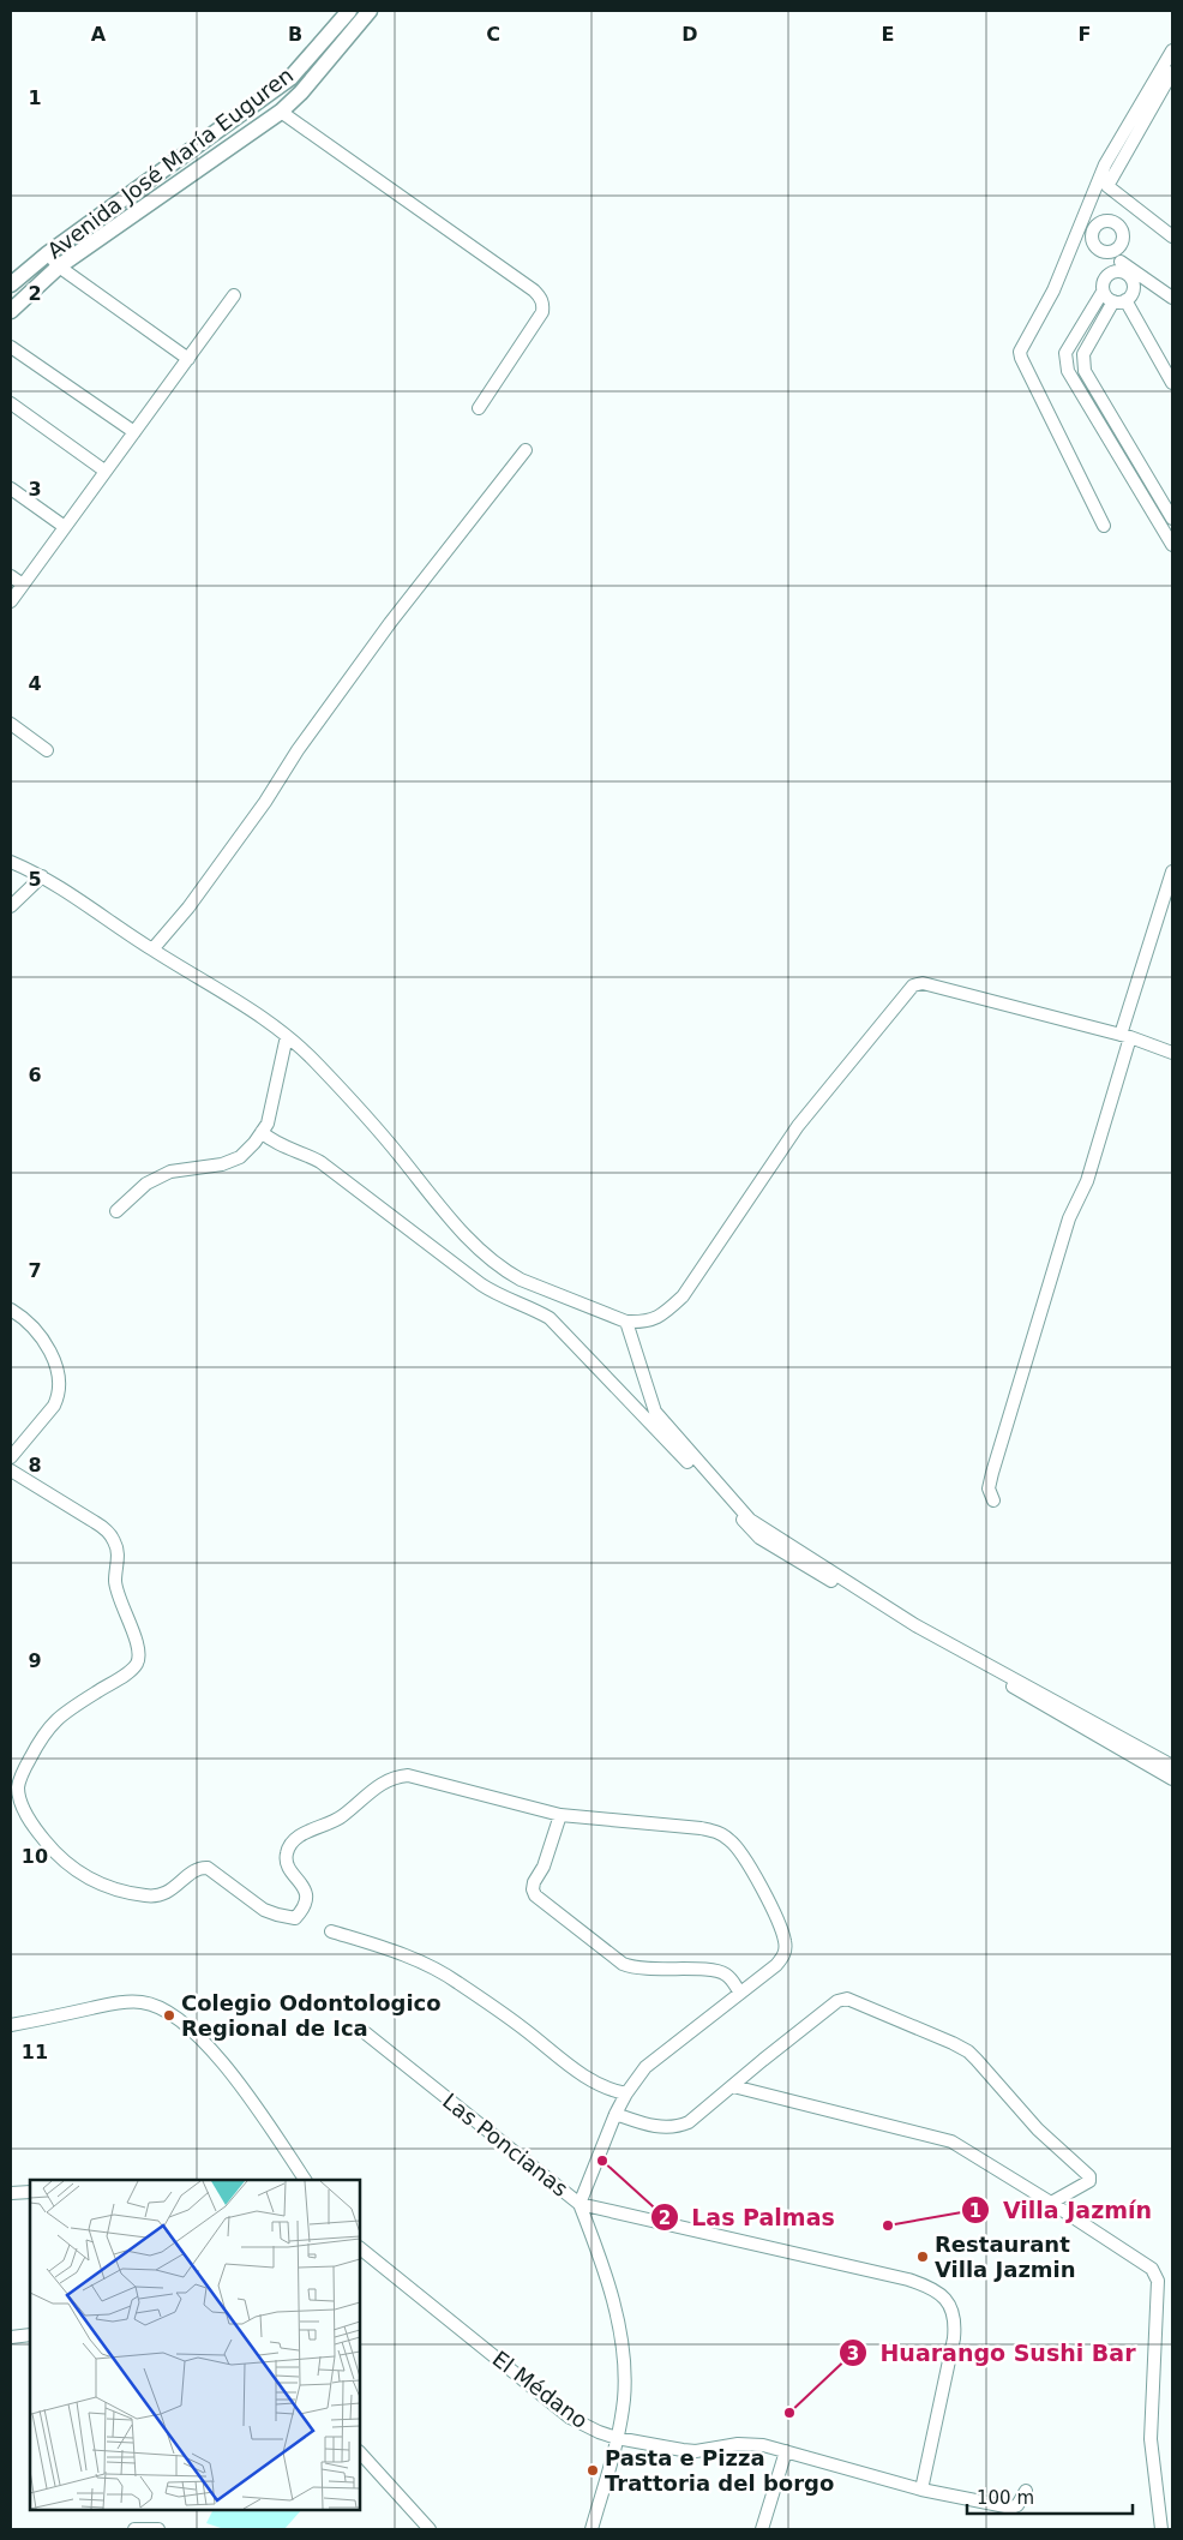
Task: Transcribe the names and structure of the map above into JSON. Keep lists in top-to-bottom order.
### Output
{
  "streets": {
    "street": ["Avenida José María Euguren", "Las Poncianas", "El Médano"]
  },
  "crossings": [
    ["Las Poncianas", "El Médano"]
  ],
  "places": [
    "Colegio Odontologico Regional de Ica",
    "Las Palmas",
    "Villa Jazmín",
    "Restaurant Villa Jazmin",
    "Huarango Sushi Bar",
    "Pasta e Pizza Trattoria del borgo"
  ],
  "scale_bar": "100 m",
  "grid": {
    "columns": [
      "A",
      "B",
      "C",
      "D",
      "E",
      "F"
    ],
    "rows": [
      "1",
      "2",
      "3",
      "4",
      "5",
      "6",
      "7",
      "8",
      "9",
      "10",
      "11"
    ]
  }
}
